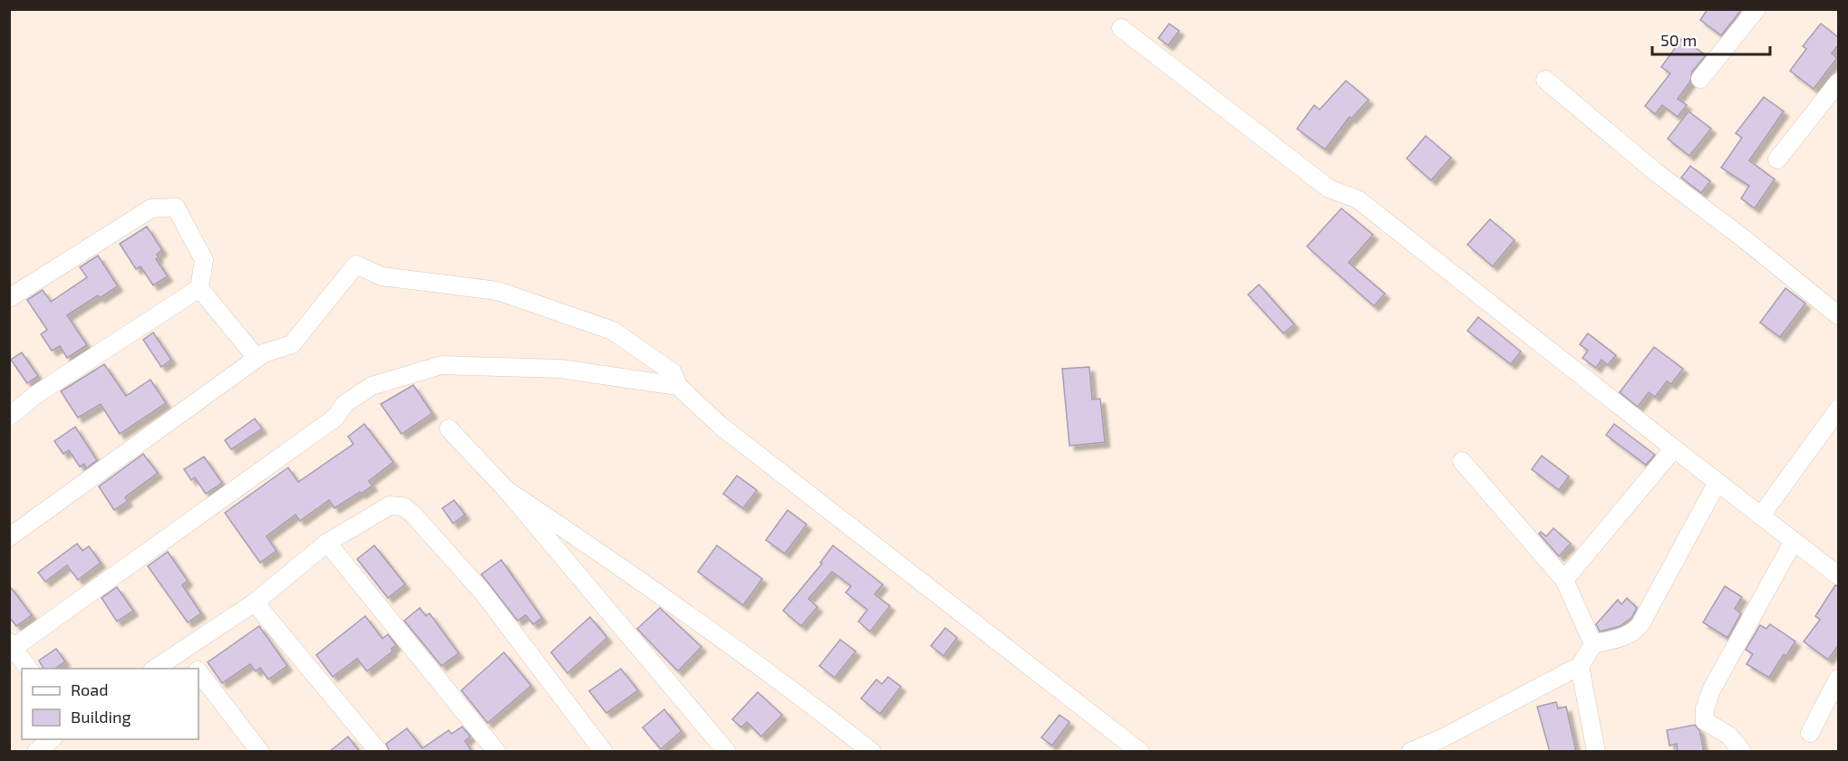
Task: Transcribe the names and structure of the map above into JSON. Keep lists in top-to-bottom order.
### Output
{
  "legend": ["Road", "Building"],
  "scale_bar": "50 m"
}
